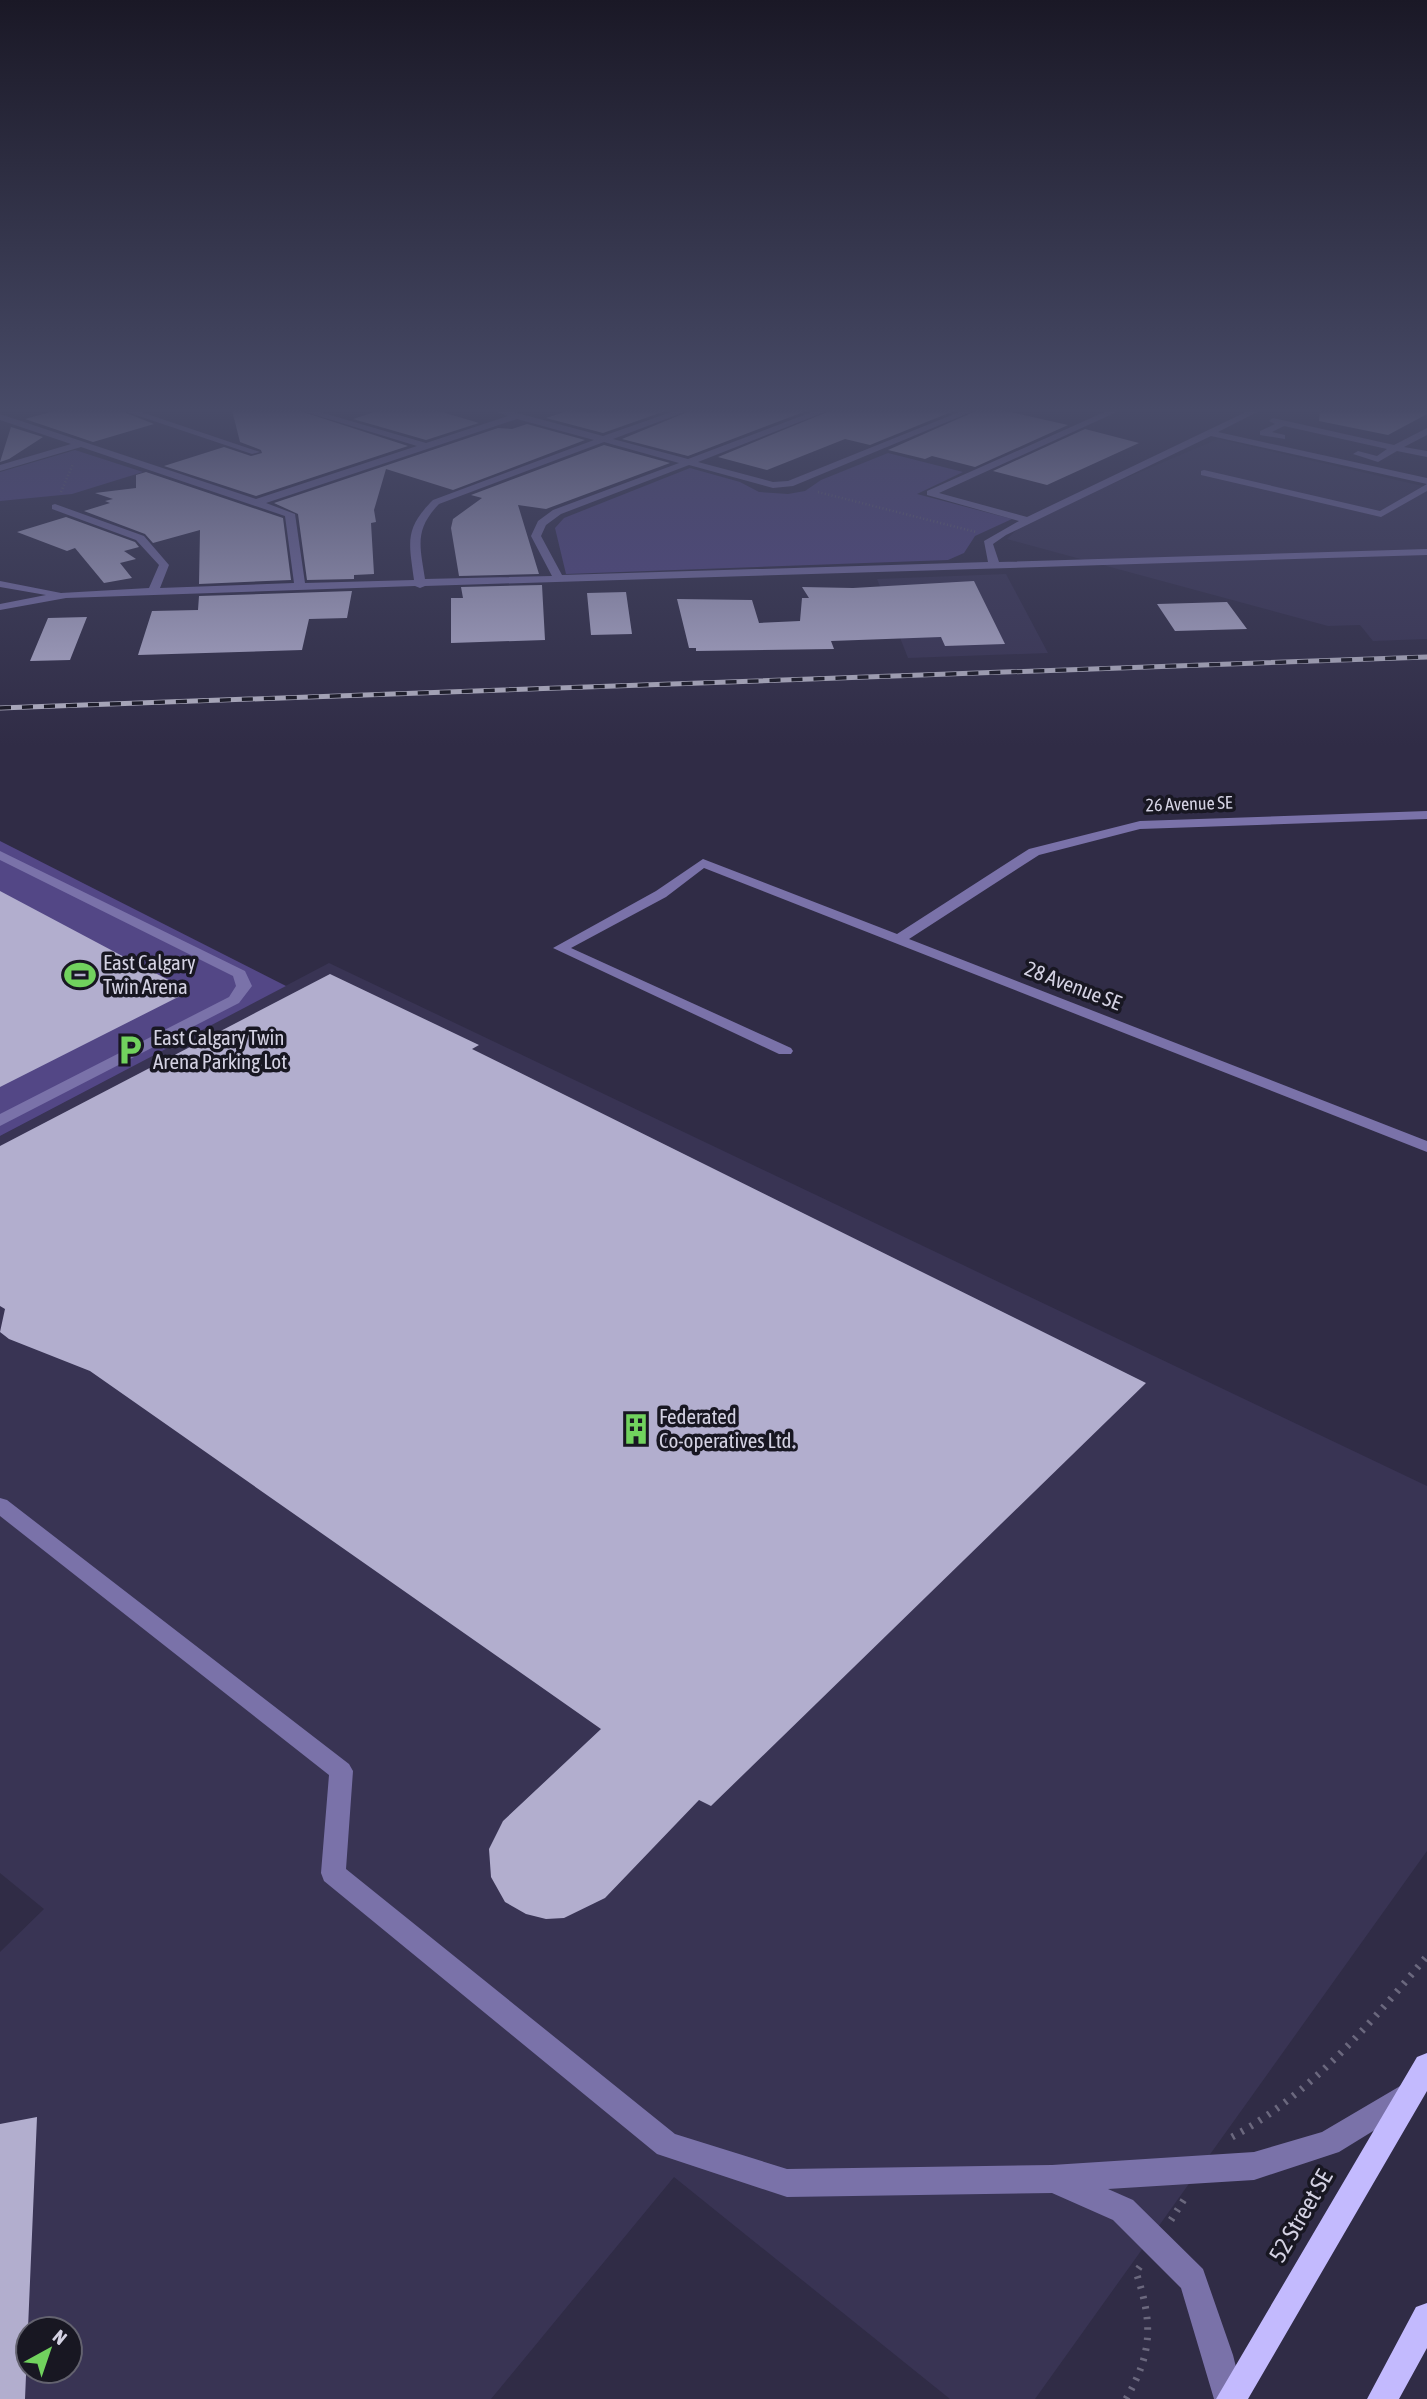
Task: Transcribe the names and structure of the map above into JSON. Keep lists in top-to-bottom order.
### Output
{
  "streets": {
    "main road": ["52 Street SE"],
    "street": ["26 Avenue SE", "28 Avenue SE"]
  },
  "crossings": [
    ["26 Avenue SE", "28 Avenue SE"]
  ],
  "places": {
    "sports": ["East Calgary Twin Arena"],
    "parking": ["East Calgary Twin Arena Parking Lot"],
    "building": ["Federated Co-operatives Ltd."]
  },
  "north": "top right"
}
